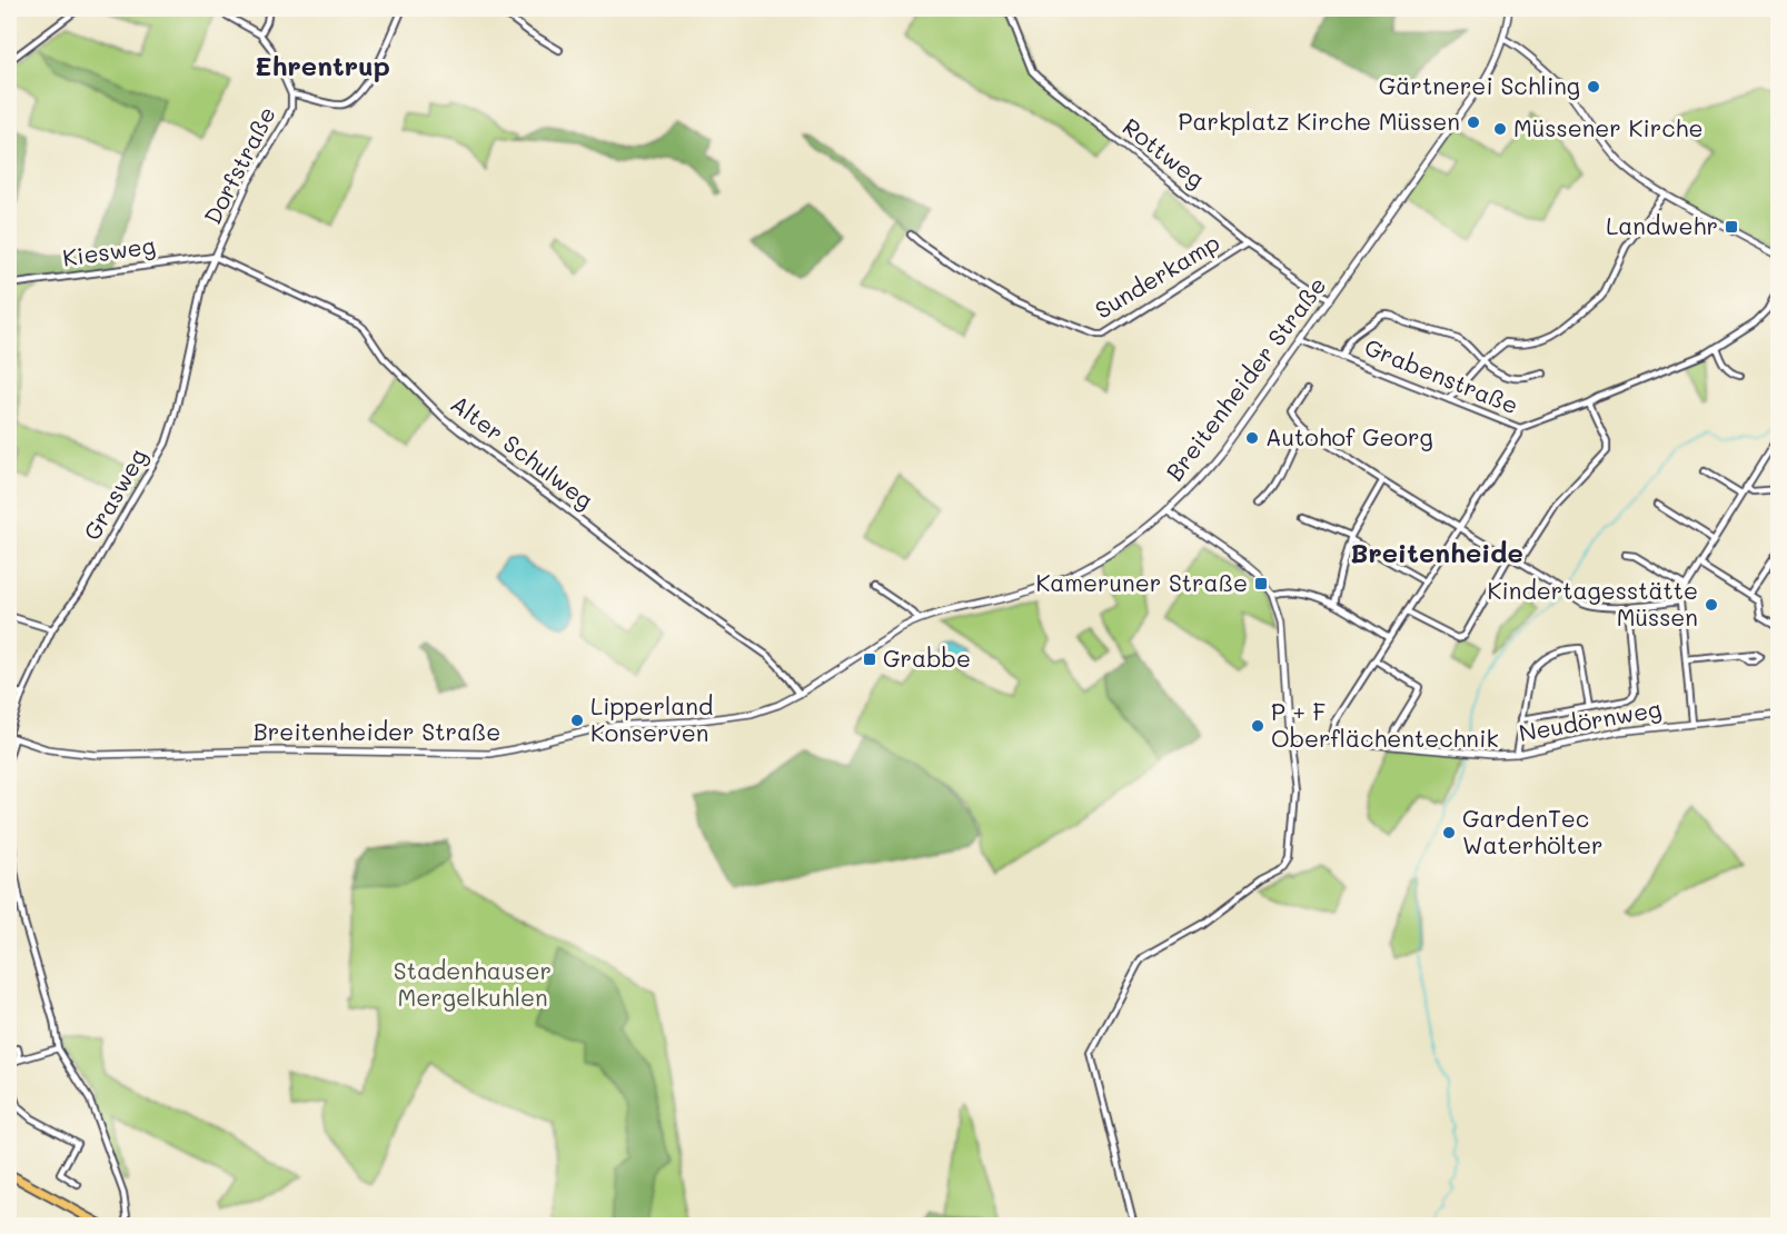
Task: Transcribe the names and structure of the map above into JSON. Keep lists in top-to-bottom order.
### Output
{
  "streets": {
    "street": [
      "Rottweg",
      "Dorfstraße",
      "Kiesweg",
      "Sunderkamp",
      "Grabenstraße",
      "Breitenheider Straße",
      "Alter Schulweg",
      "Grasweg",
      "Neudörnweg"
    ]
  },
  "crossings": [
    ["Rottweg", "Sunderkamp"],
    ["Rottweg", "Breitenheider Straße"],
    ["Dorfstraße", "Kiesweg"],
    ["Dorfstraße", "Alter Schulweg"],
    ["Dorfstraße", "Grasweg"],
    ["Kiesweg", "Alter Schulweg"],
    ["Kiesweg", "Grasweg"],
    ["Grabenstraße", "Breitenheider Straße"],
    ["Breitenheider Straße", "Alter Schulweg"],
    ["Breitenheider Straße", "Grasweg"],
    ["Alter Schulweg", "Grasweg"]
  ],
  "districts": ["Ehrentrup", "Breitenheide"],
  "parks": ["Stadenhauser Mergelkuhlen"],
  "places": {
    "other": [
      "Gärtnerei Schling",
      "Parkplatz Kirche Müssen",
      "Müssener Kirche",
      "Autohof Georg",
      "Kindertagesstätte Müssen",
      "Lipperland Konserven",
      "P + F Oberflächentechnik",
      "GardenTec Waterhölter"
    ],
    "transit": ["Landwehr", "Kameruner Straße", "Grabbe"]
  }
}
